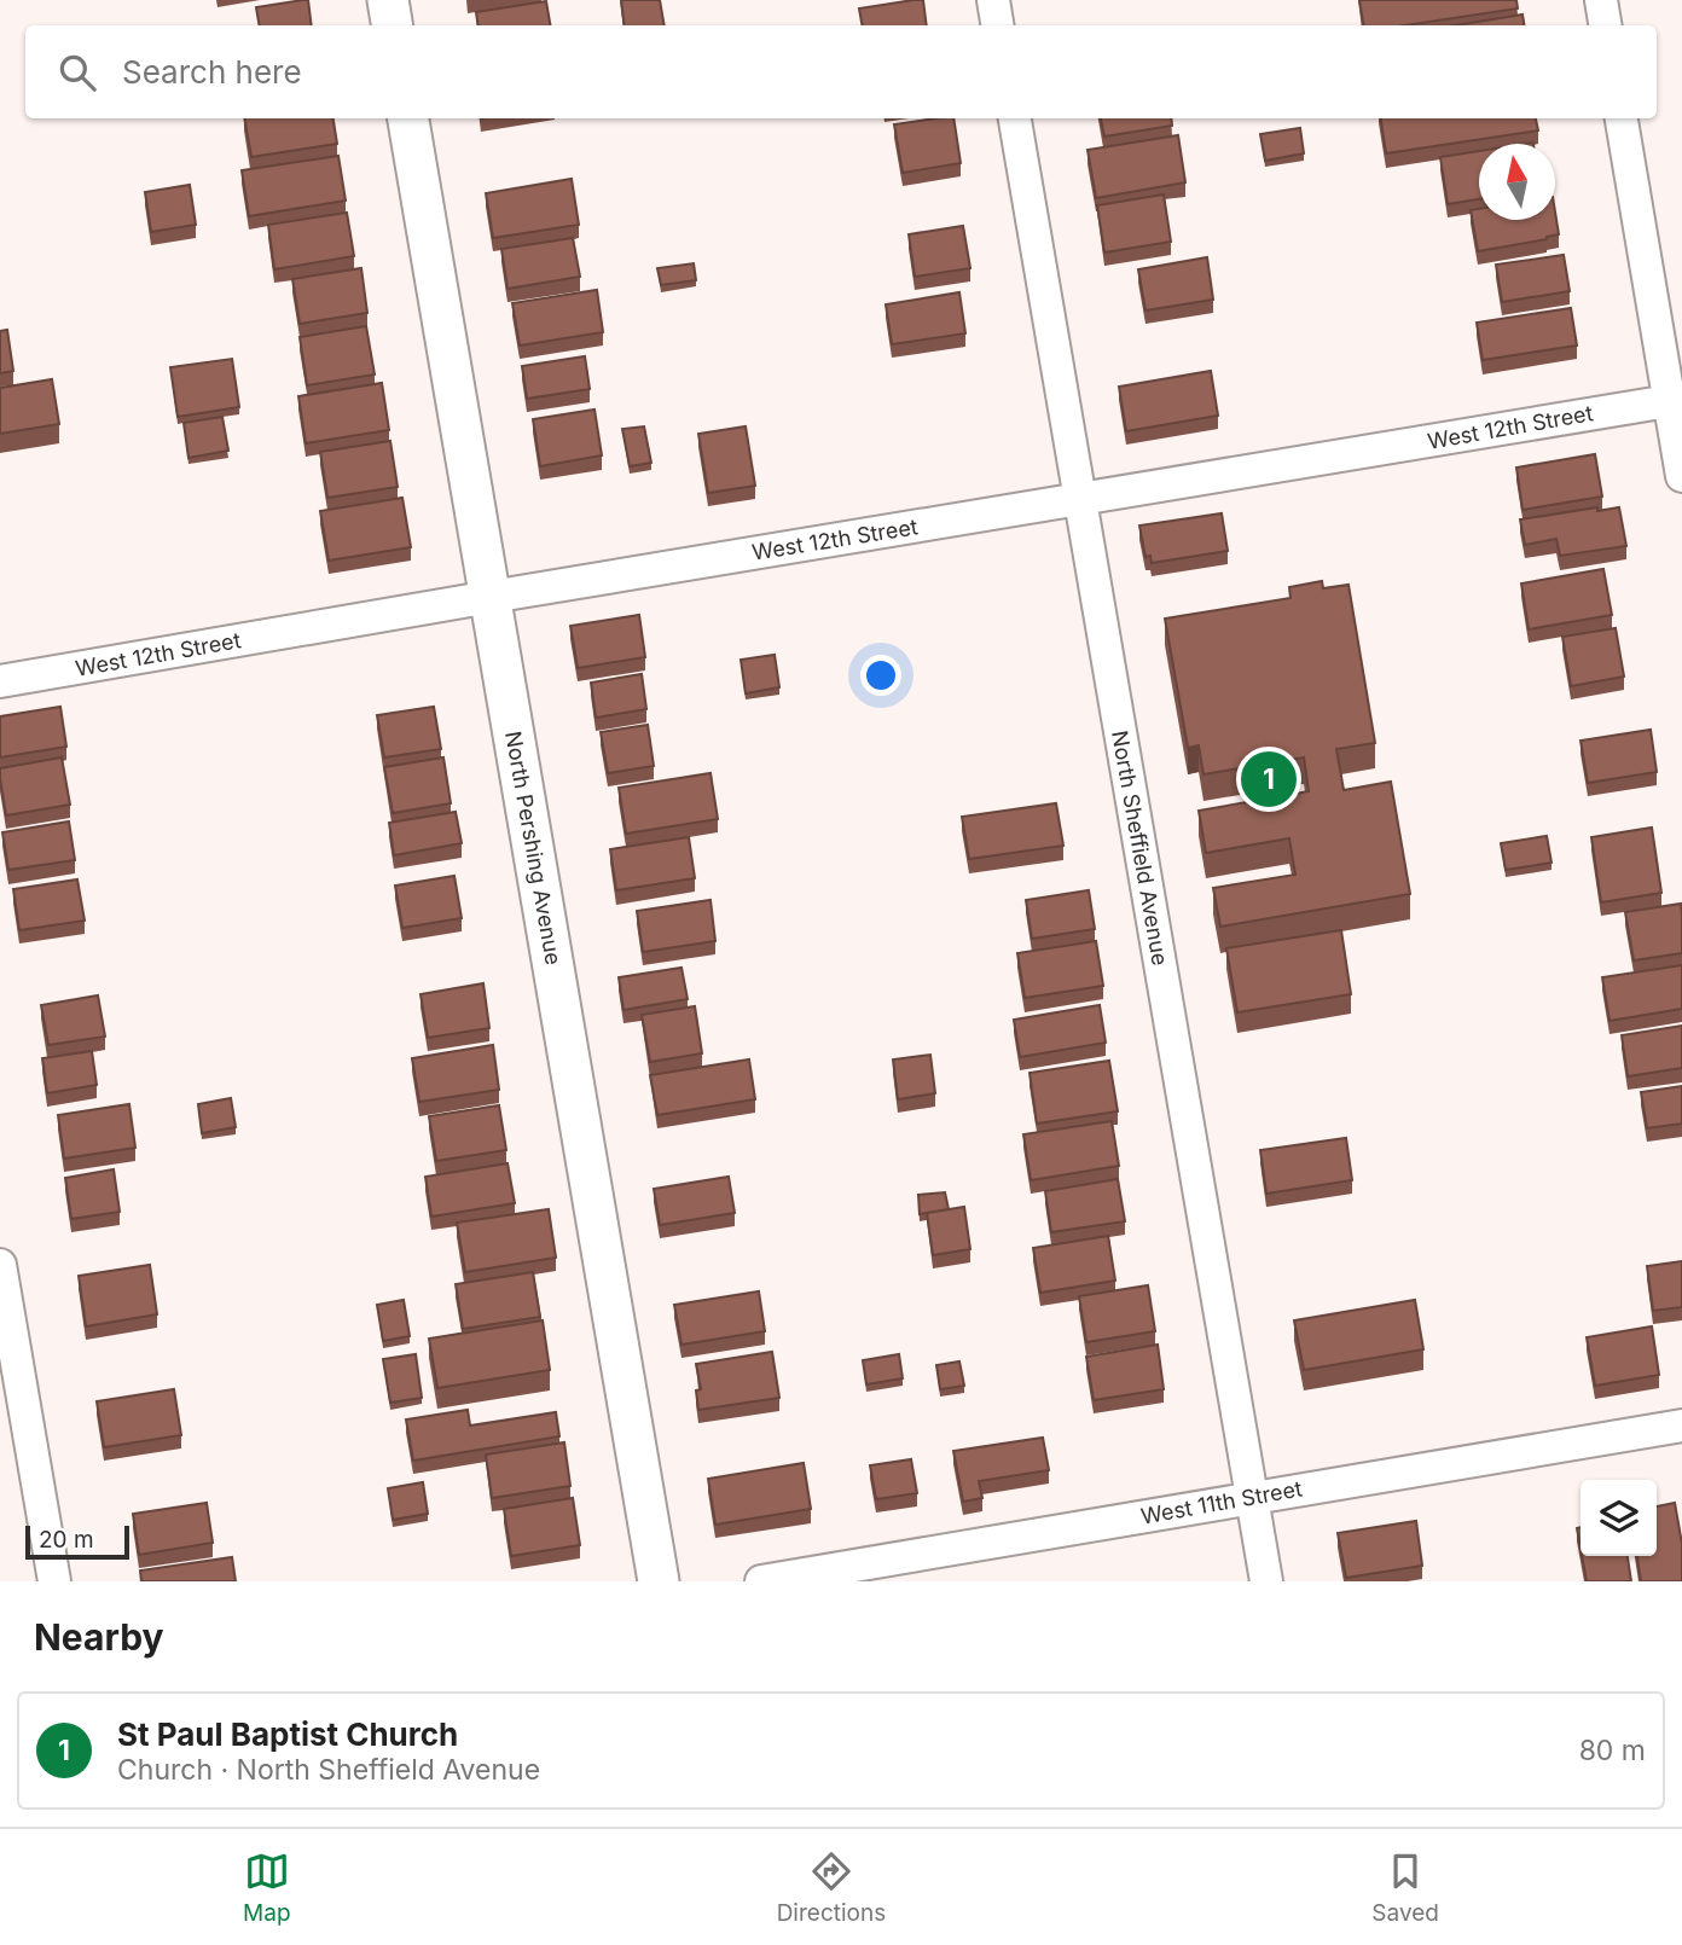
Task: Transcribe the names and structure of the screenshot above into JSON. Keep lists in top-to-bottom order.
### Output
{
  "streets": {
    "street": [
      "West 12th Street",
      "North Pershing Avenue",
      "North Sheffield Avenue",
      "West 11th Street"
    ]
  },
  "crossings": [
    ["West 12th Street", "North Pershing Avenue"],
    ["West 12th Street", "North Sheffield Avenue"],
    ["North Sheffield Avenue", "West 11th Street"]
  ],
  "scale_bar": "20 m",
  "north": "top",
  "page": {
    "search": "Search here",
    "pins": "1",
    "scale": "20 m",
    "heading": "Nearby",
    "list": [
      {
        "mark": "1",
        "name": "St Paul Baptist Church",
        "note": "Church · North Sheffield Avenue",
        "value": "80 m"
      }
    ],
    "nav": ["Map", "Directions", "Saved"]
  }
}
